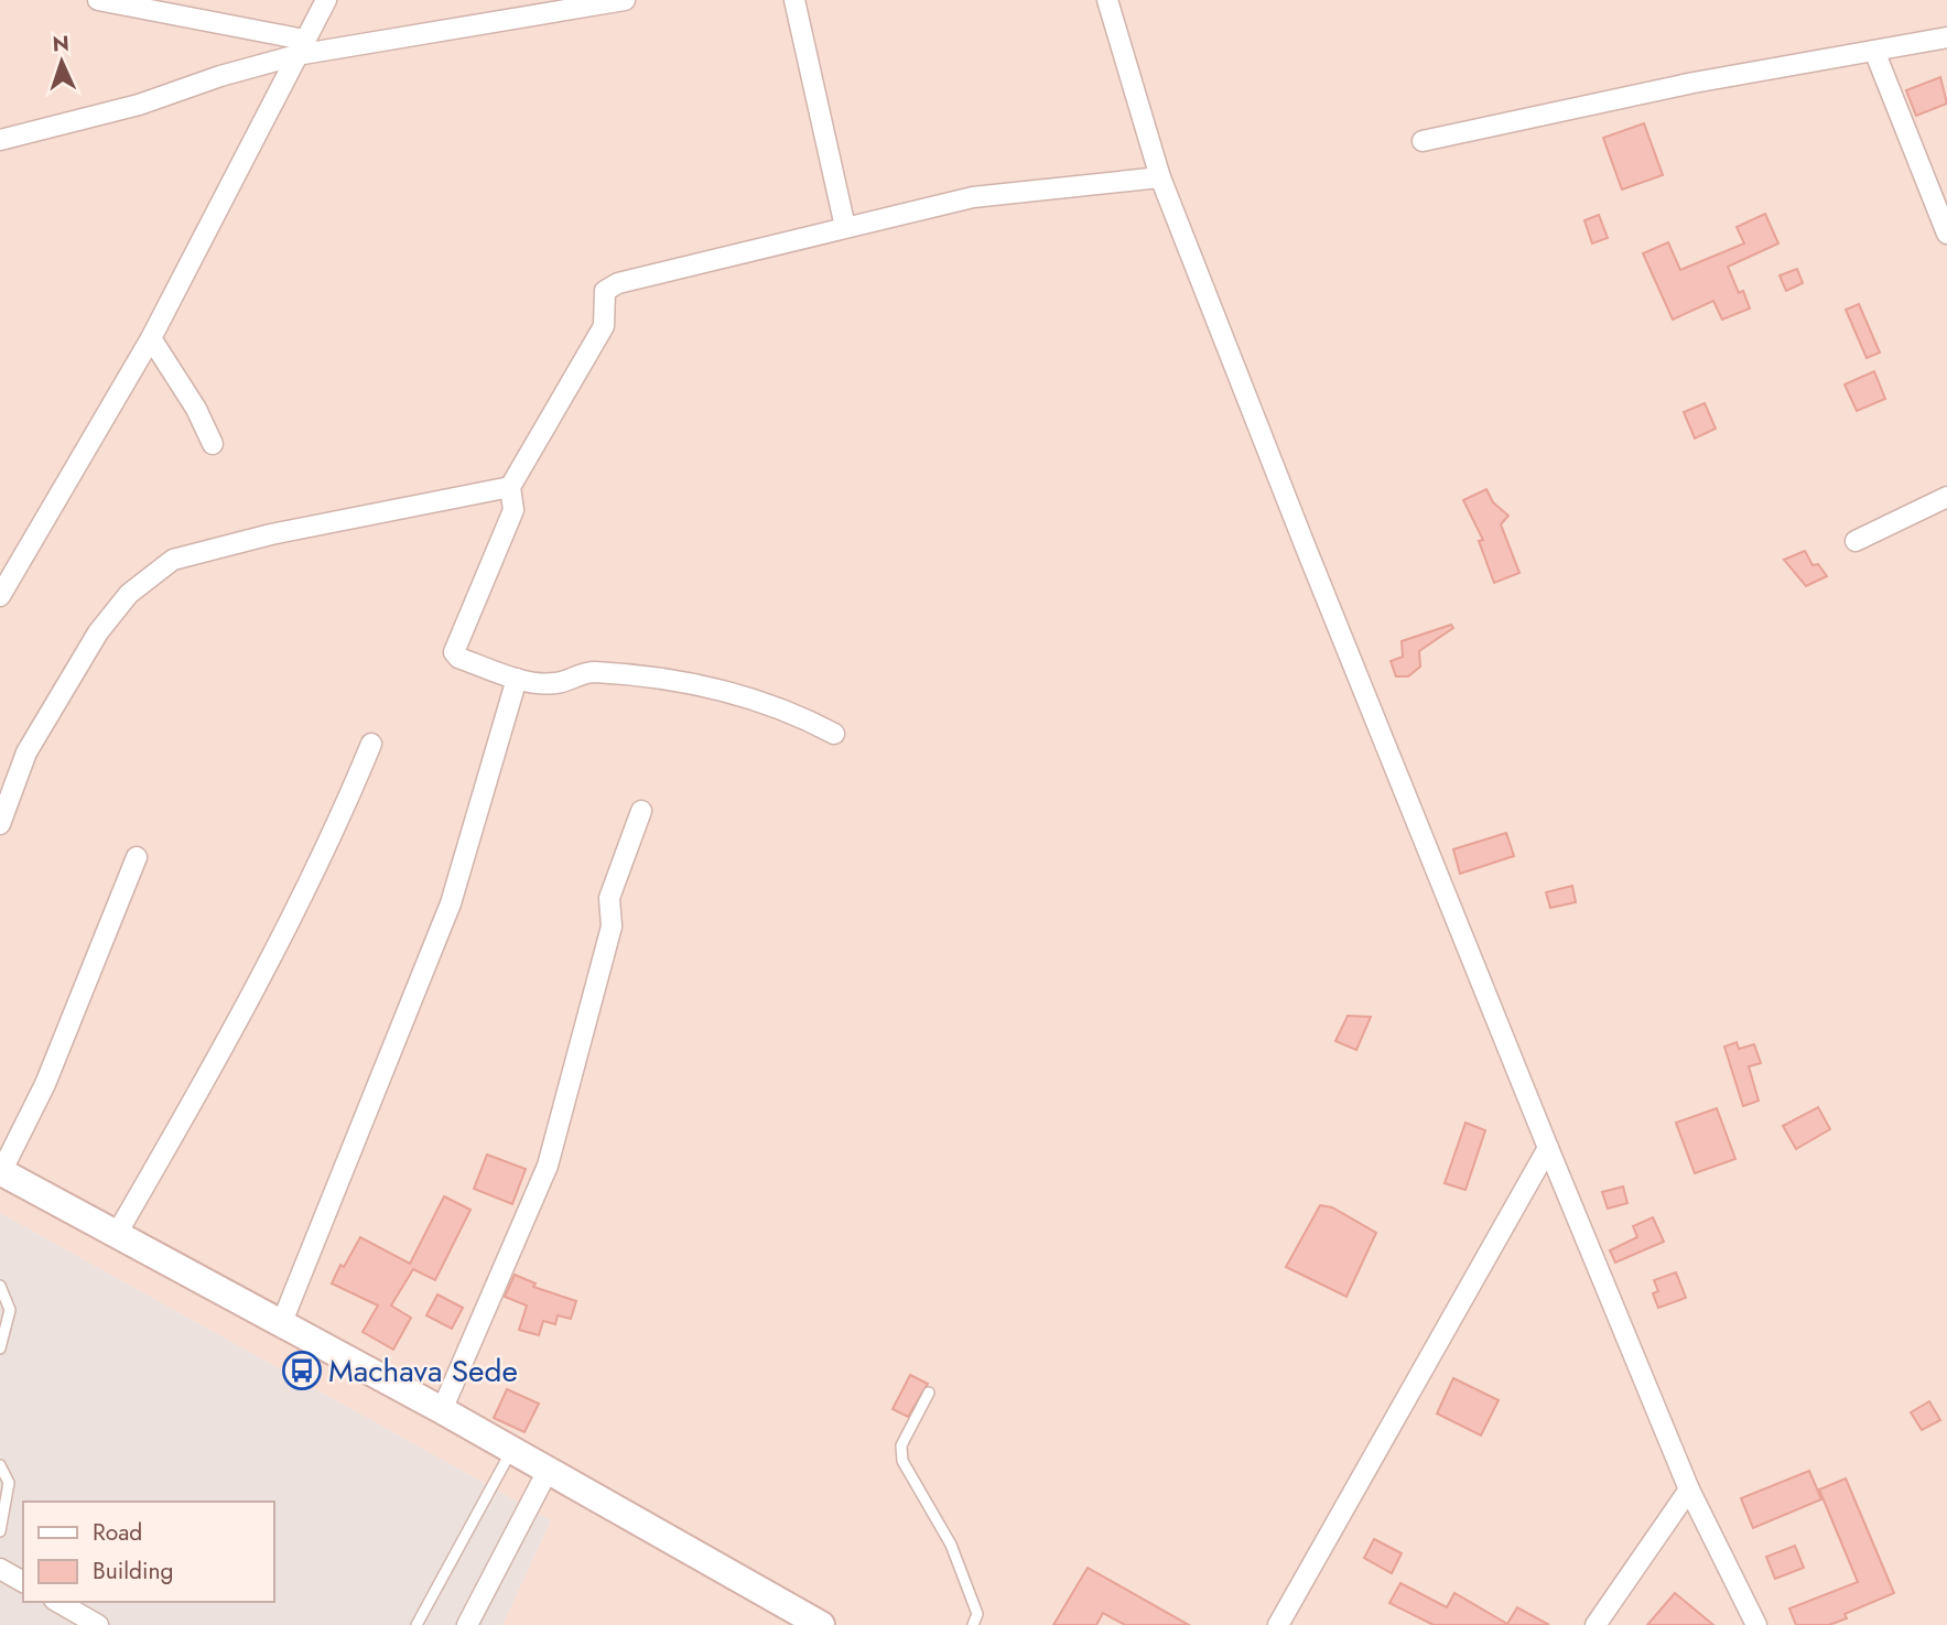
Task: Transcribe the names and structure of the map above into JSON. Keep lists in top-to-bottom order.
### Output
{
  "places": {
    "bus stop": ["Machava Sede"]
  },
  "legend": ["Road", "Building"],
  "north": "top"
}
